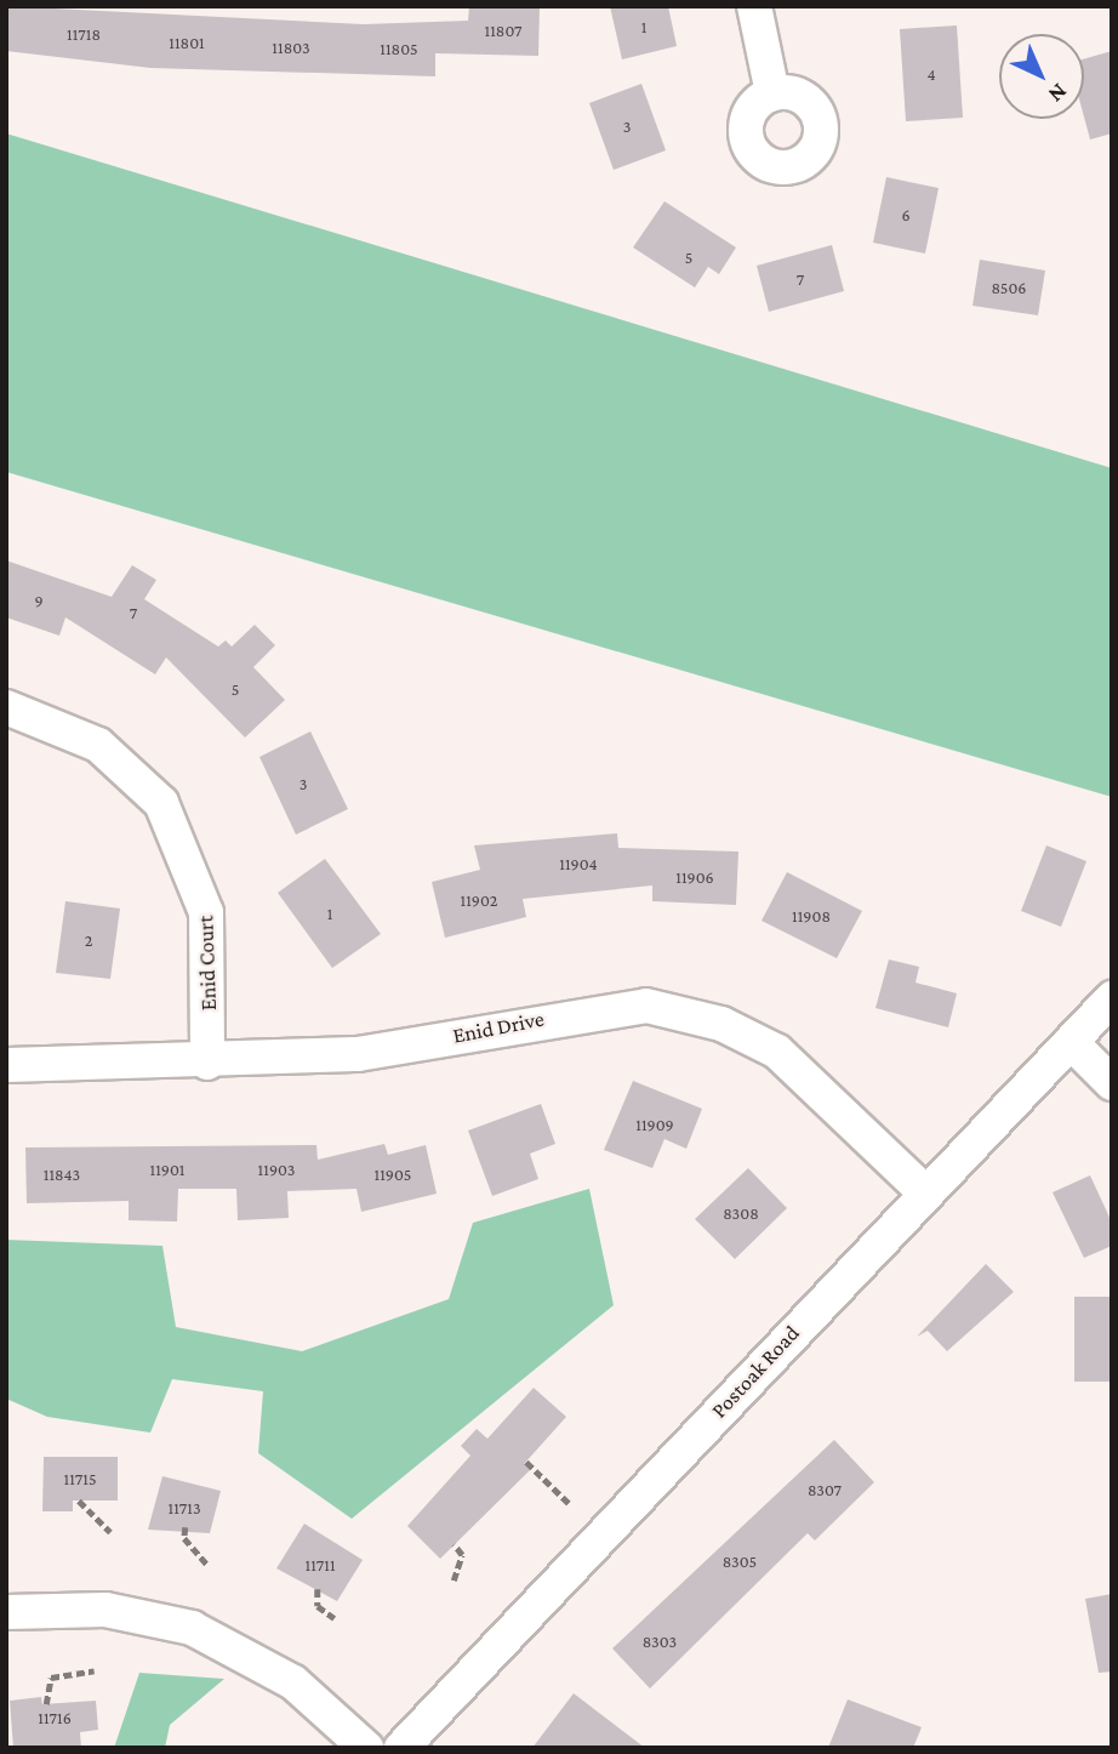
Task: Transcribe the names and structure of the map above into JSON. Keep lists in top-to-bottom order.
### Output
{
  "streets": {
    "street": ["Enid Court", "Enid Drive", "Postoak Road"]
  },
  "crossings": [
    ["Enid Court", "Enid Drive"],
    ["Enid Drive", "Postoak Road"]
  ],
  "house_numbers": [
    "1",
    "11807",
    "11718",
    "11801",
    "11803",
    "11805",
    "4",
    "3",
    "6",
    "5",
    "7",
    "8506",
    "9",
    "7",
    "5",
    "3",
    "11904",
    "11906",
    "11902",
    "1",
    "11908",
    "2",
    "11909",
    "11901",
    "11903",
    "11843",
    "11905",
    "8308",
    "11715",
    "8307",
    "11713",
    "8305",
    "11711",
    "8303",
    "11716"
  ],
  "north": "bottom right"
}
